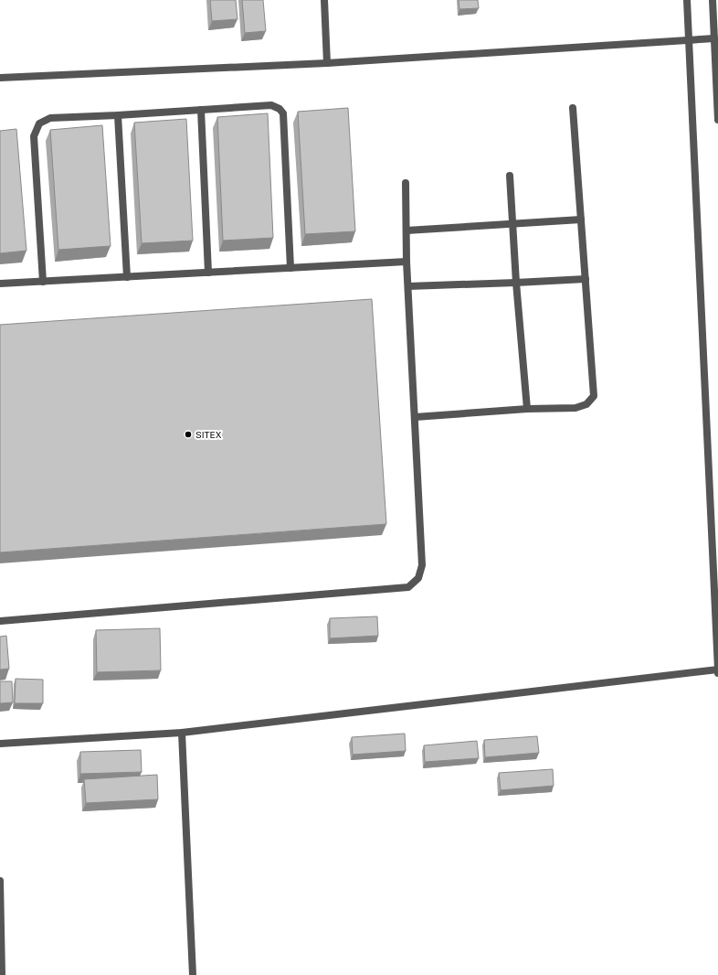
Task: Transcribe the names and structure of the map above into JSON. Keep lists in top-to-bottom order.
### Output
{
  "places": ["SITEX"]
}
